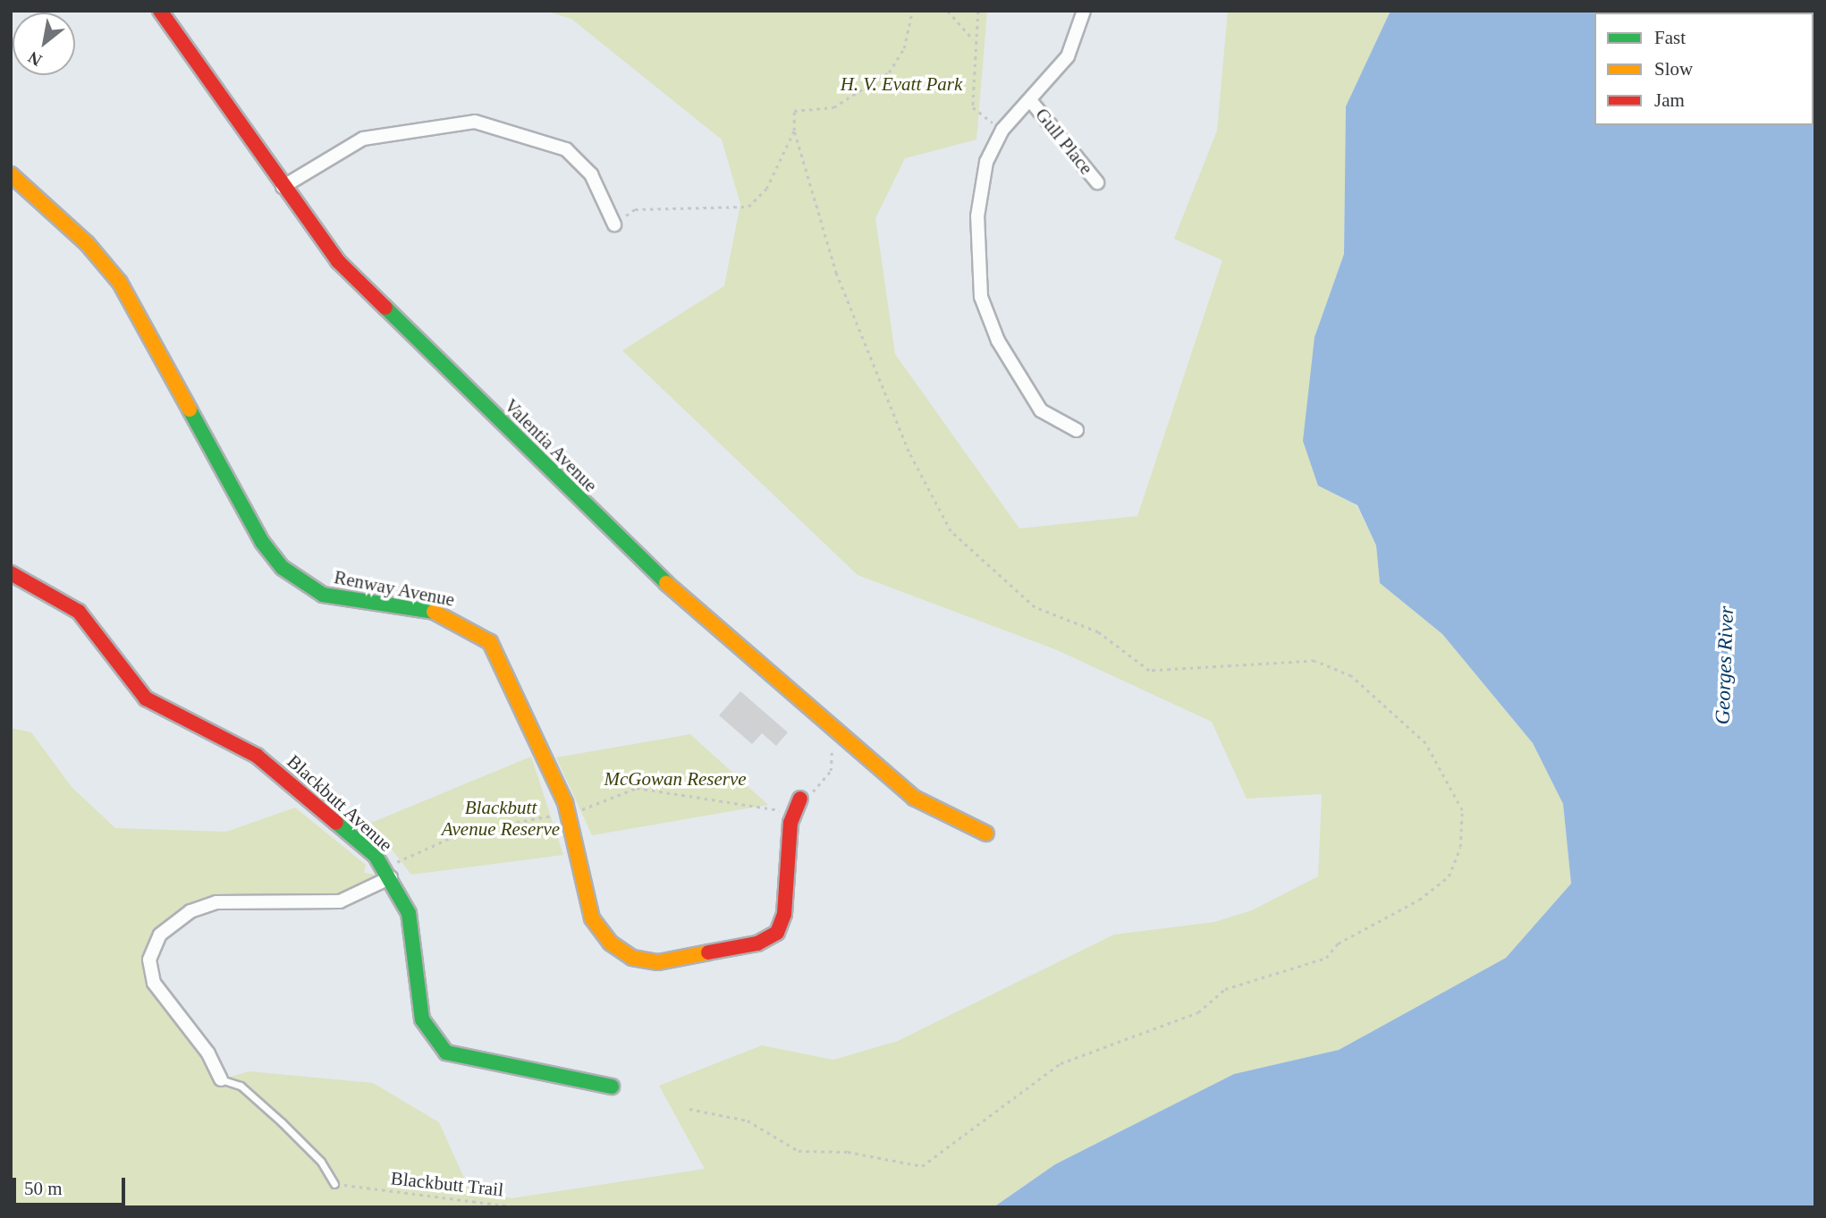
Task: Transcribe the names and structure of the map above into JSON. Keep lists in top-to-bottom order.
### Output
{
  "streets": {
    "street": [
      "Gull Place",
      "Valentia Avenue",
      "Renway Avenue",
      "Blackbutt Avenue"
    ],
    "path": ["Blackbutt Trail"]
  },
  "water": ["Georges River"],
  "parks": ["H. V. Evatt Park", "McGowan Reserve", "Blackbutt Avenue Reserve"],
  "legend": ["Fast", "Slow", "Jam"],
  "scale_bar": "50 m",
  "north": "bottom left"
}
